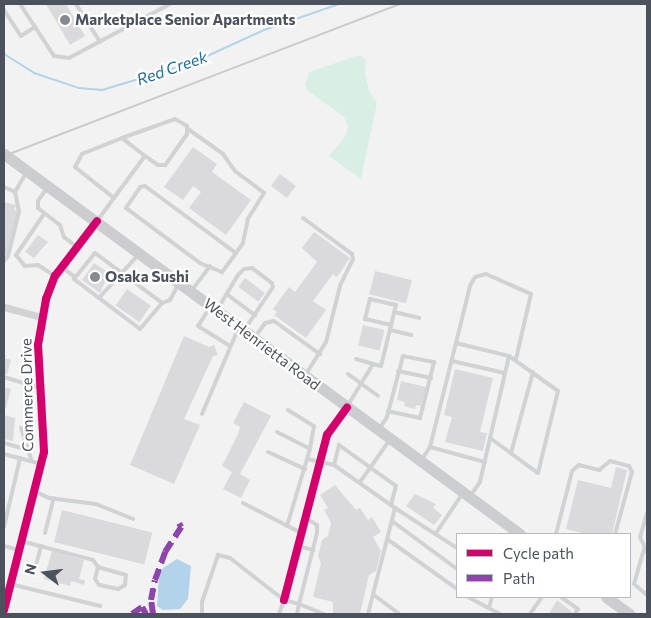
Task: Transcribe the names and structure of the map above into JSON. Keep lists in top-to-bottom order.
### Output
{
  "streets": {
    "main road": ["West Henrietta Road"],
    "street": ["Commerce Drive"]
  },
  "crossings": [
    ["West Henrietta Road", "Commerce Drive"]
  ],
  "water": ["Red Creek"],
  "places": ["Marketplace Senior Apartments", "Osaka Sushi"],
  "legend": ["Cycle path", "Path"],
  "north": "left"
}
